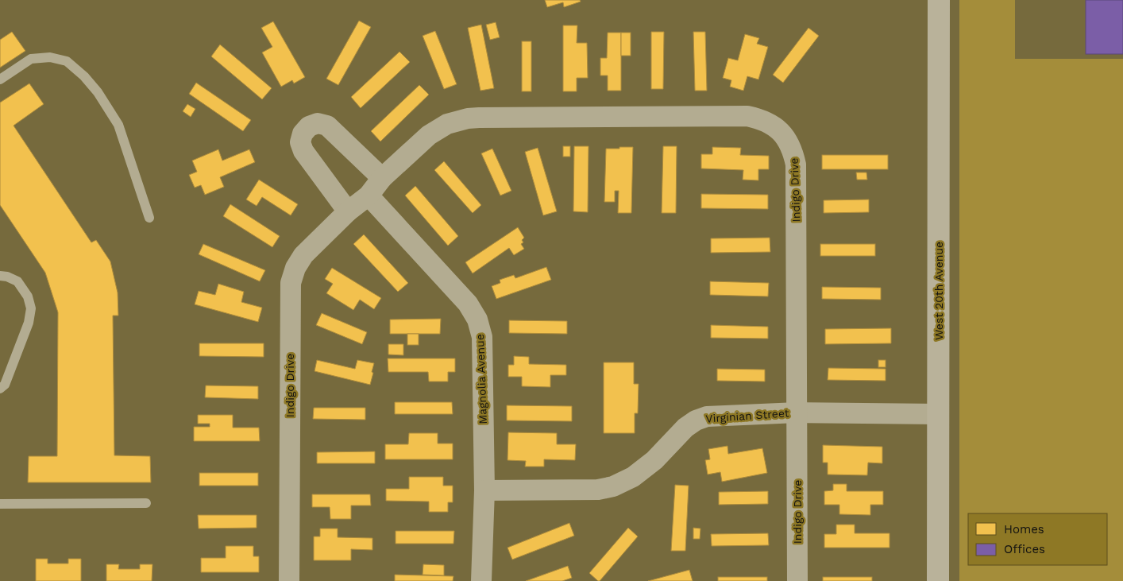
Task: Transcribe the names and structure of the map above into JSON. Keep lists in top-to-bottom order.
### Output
{
  "streets": {
    "main road": ["West 20th Avenue"],
    "street": ["Indigo Drive", "Magnolia Avenue", "Virginian Street"]
  },
  "crossings": [
    ["Indigo Drive", "Magnolia Avenue"],
    ["Indigo Drive", "Virginian Street"],
    ["West 20th Avenue", "Virginian Street"],
    ["Magnolia Avenue", "Virginian Street"]
  ],
  "legend": ["Homes", "Offices"]
}
